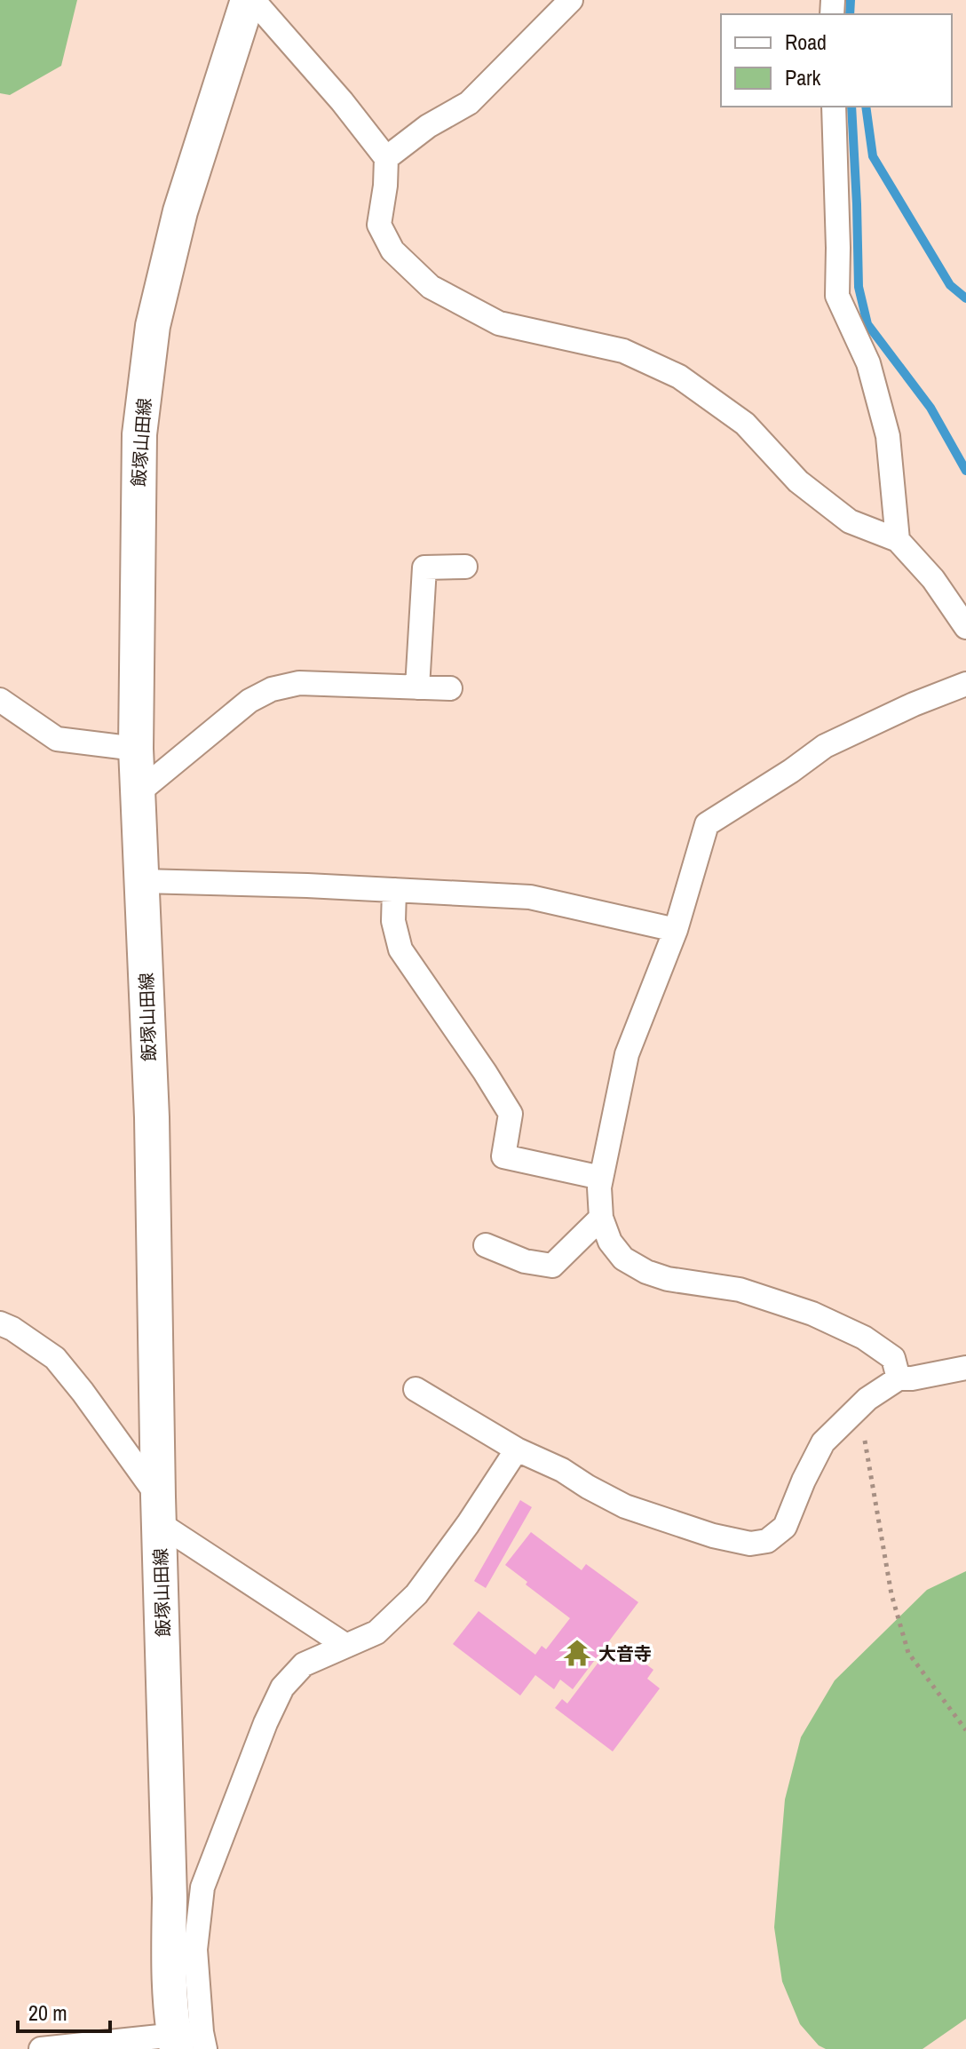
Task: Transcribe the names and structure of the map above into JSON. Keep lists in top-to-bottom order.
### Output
{
  "streets": {
    "main road": ["飯塚山田線"]
  },
  "places": {
    "temple": ["大音寺"]
  },
  "legend": ["Road", "Park"],
  "scale_bar": "20 m"
}
